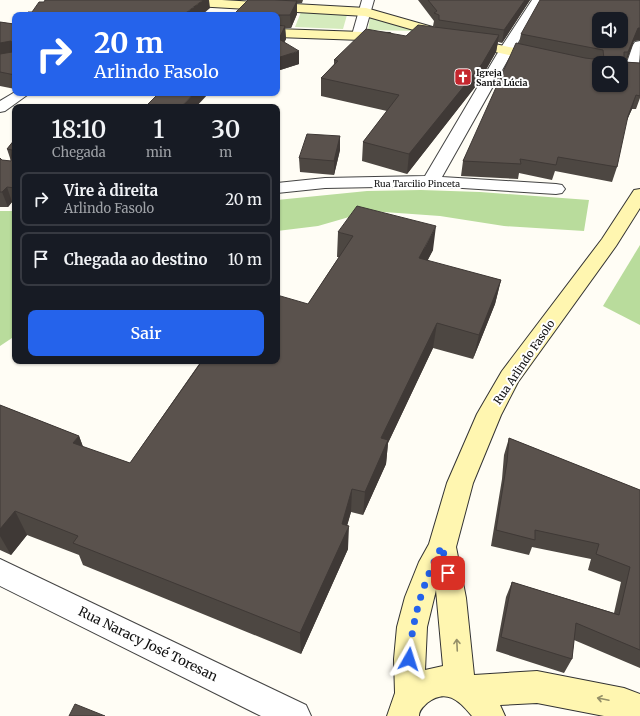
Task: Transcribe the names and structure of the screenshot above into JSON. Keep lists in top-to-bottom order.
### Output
{
  "streets": {
    "street": ["Rua Tarcilio Pinceta", "Rua Arlindo Fasolo", "Rua Naracy José Toresan"]
  },
  "places": {
    "church": ["Igreja Santa Lúcia"]
  },
  "page": {
    "turn": ["20 m", "Arlindo Fasolo"],
    "eta": [
      "18:10",
      "Chegada",
      "1",
      "min",
      "30",
      "m"
    ],
    "list": [
      {
        "name": "Vire à direita",
        "note": "Arlindo Fasolo",
        "value": "20 m"
      },
      {
        "name": "Chegada ao destino",
        "value": "10 m"
      }
    ],
    "buttons": "Sair"
  }
}
